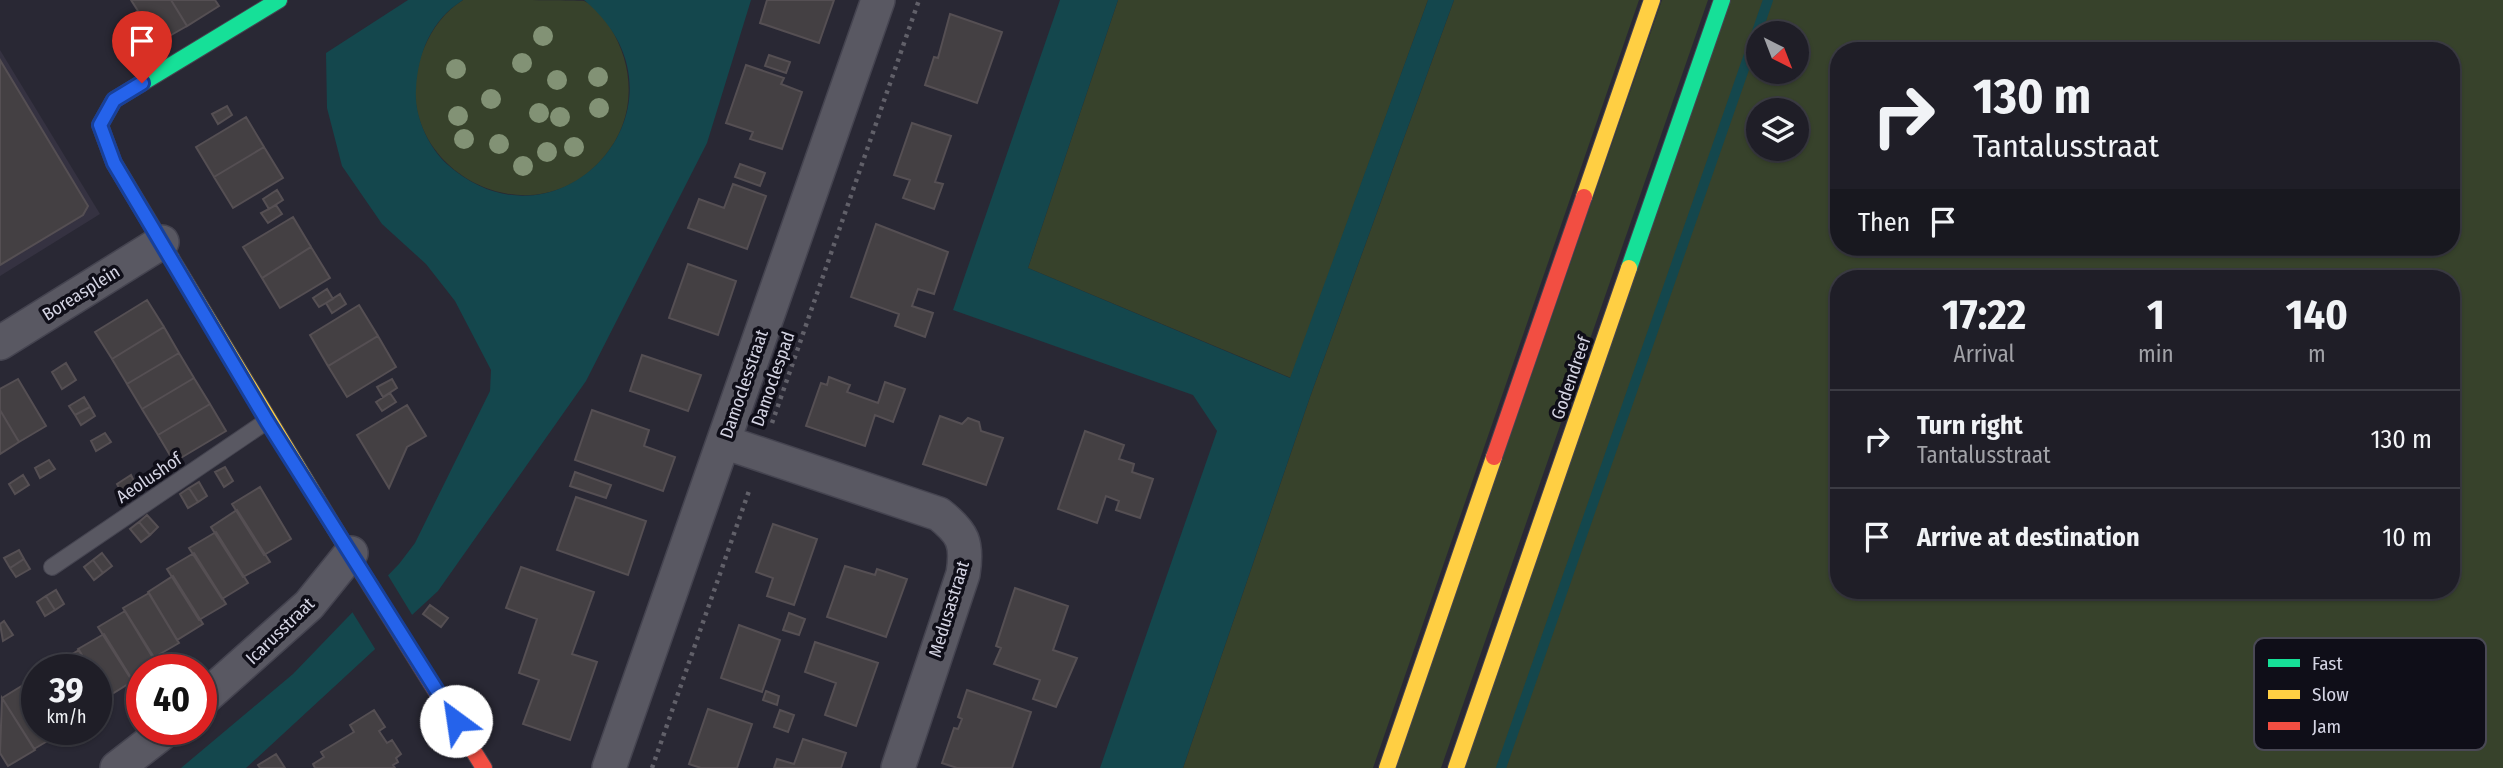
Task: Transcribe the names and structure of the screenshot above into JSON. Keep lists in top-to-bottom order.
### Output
{
  "streets": {
    "main road": ["Godendreef"],
    "street": [
      "Boreasplein",
      "Damoclesstraat",
      "Medusastraat",
      "Icarusstraat"
    ],
    "lane": ["Aeolushof"],
    "path": ["Damoclespad"]
  },
  "crossings": [
    ["Damoclespad", "Medusastraat"],
    ["Damoclesstraat", "Medusastraat"]
  ],
  "legend": ["Fast", "Slow", "Jam"],
  "north": "bottom right",
  "page": {
    "turn": ["130 m", "Tantalusstraat"],
    "then": "Then",
    "eta": [
      "17:22",
      "Arrival",
      "1",
      "min",
      "140",
      "m"
    ],
    "list": [
      {
        "name": "Turn right",
        "note": "Tantalusstraat",
        "value": "130 m"
      },
      {
        "name": "Arrive at destination",
        "value": "10 m"
      }
    ],
    "speed": "39 km/h",
    "limit": "40"
  }
}
